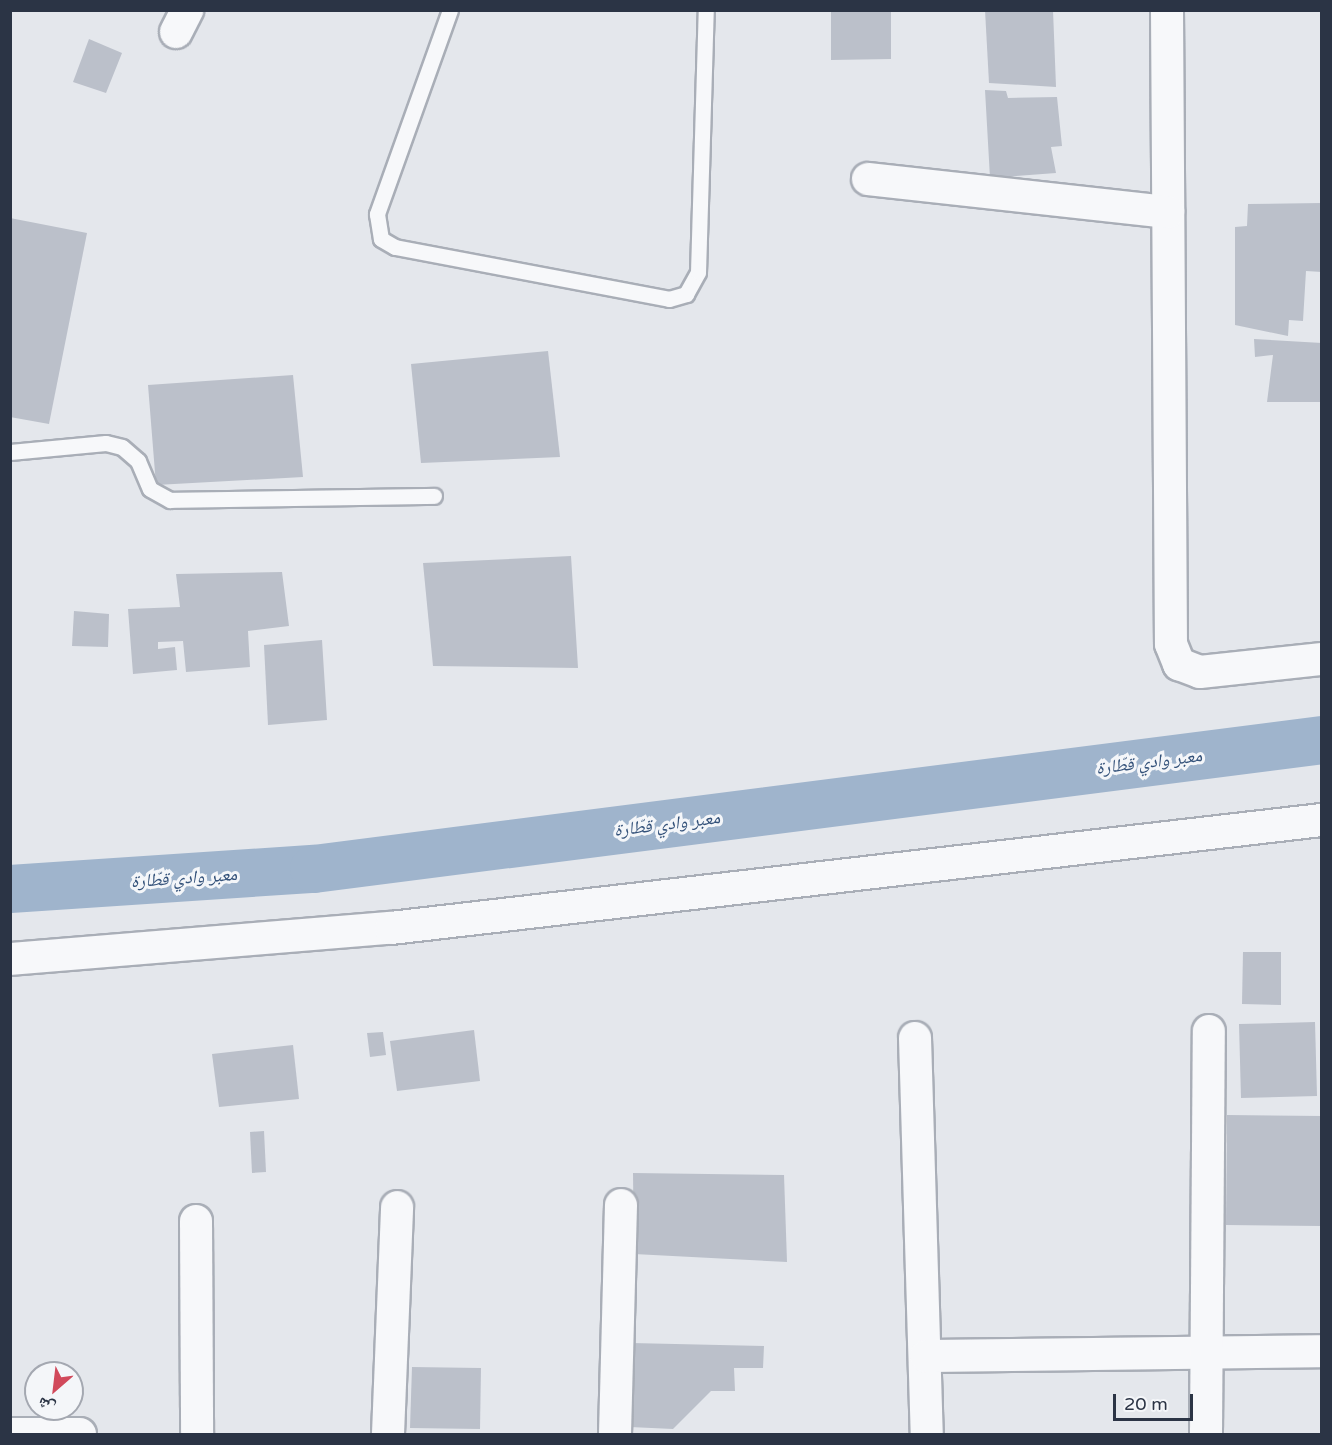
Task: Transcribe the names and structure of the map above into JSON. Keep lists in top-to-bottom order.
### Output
{
  "water": ["معبر وادي قطّارة"],
  "scale_bar": "20 m",
  "north": "bottom left"
}
